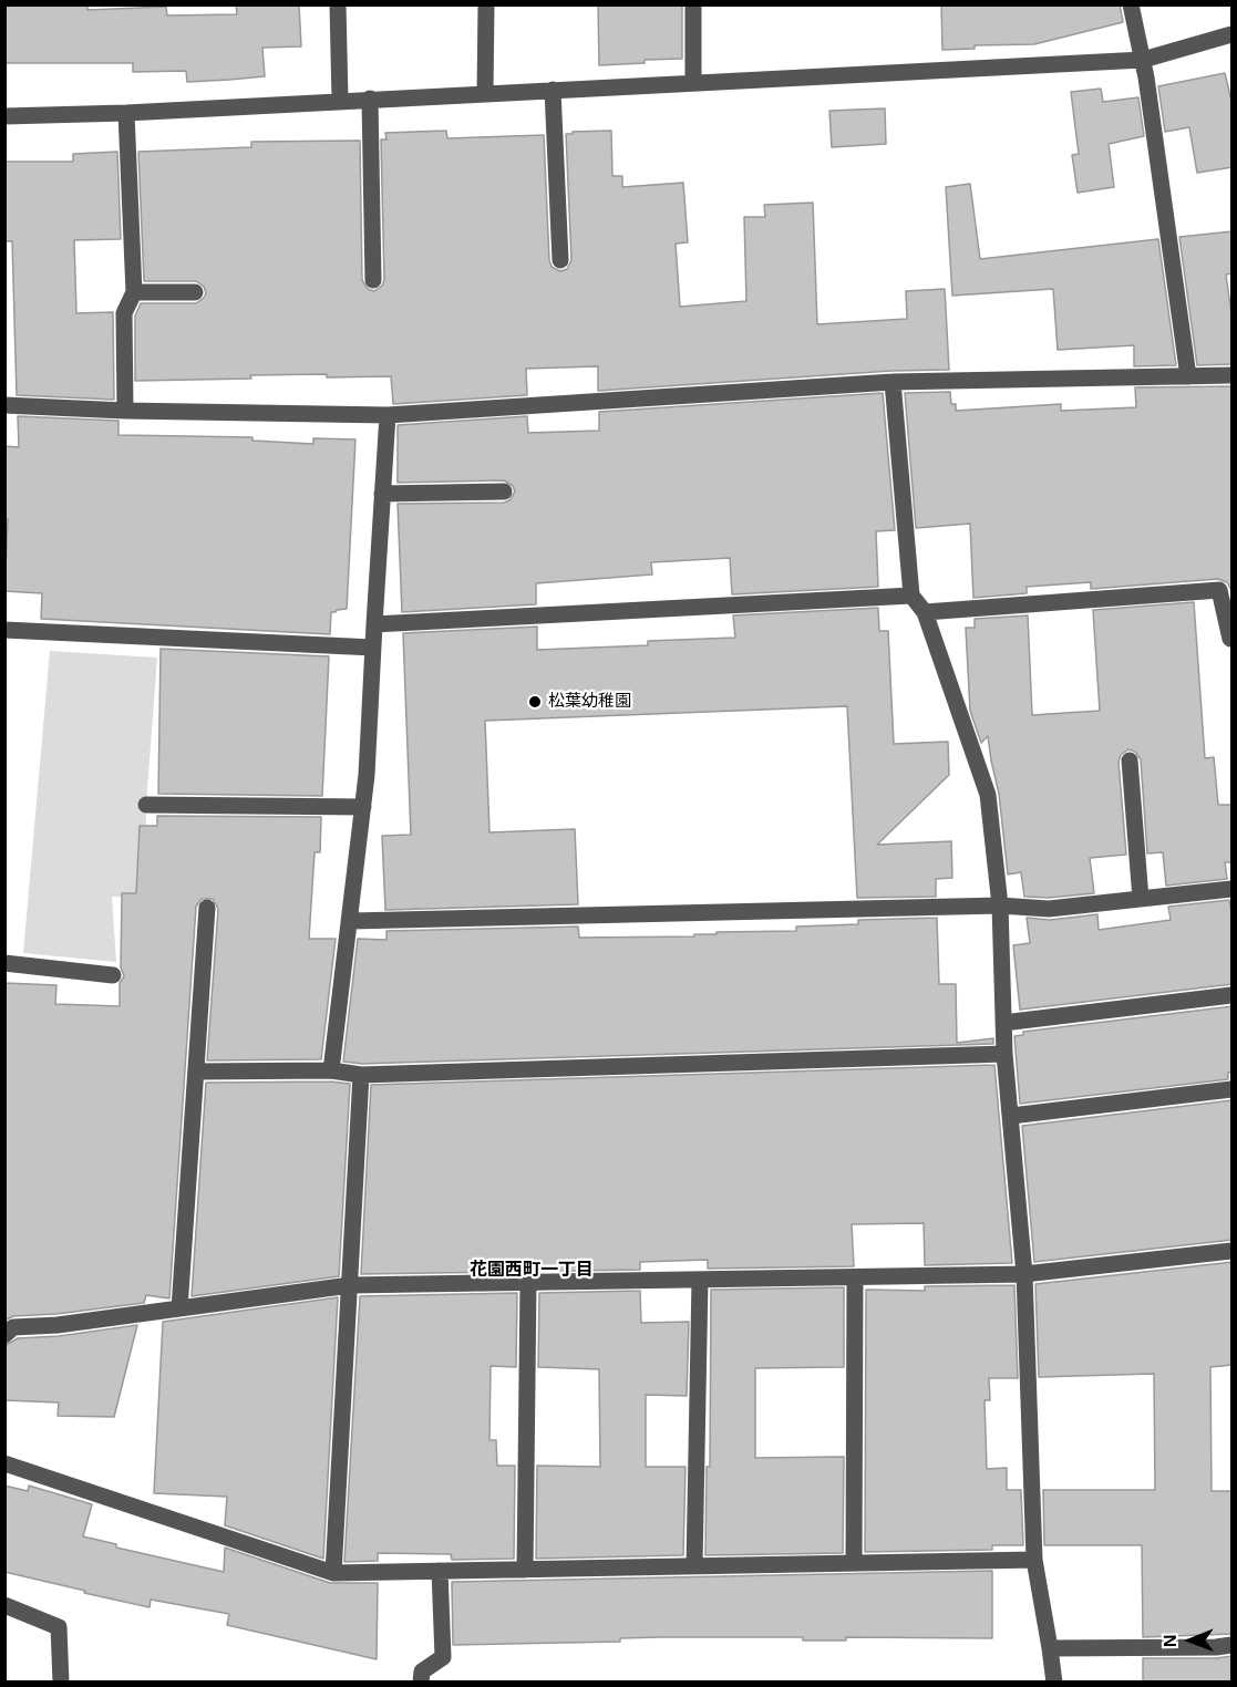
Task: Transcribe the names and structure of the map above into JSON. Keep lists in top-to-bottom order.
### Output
{
  "districts": ["花園西町一丁目"],
  "places": ["松葉幼稚園"],
  "north": "left"
}
